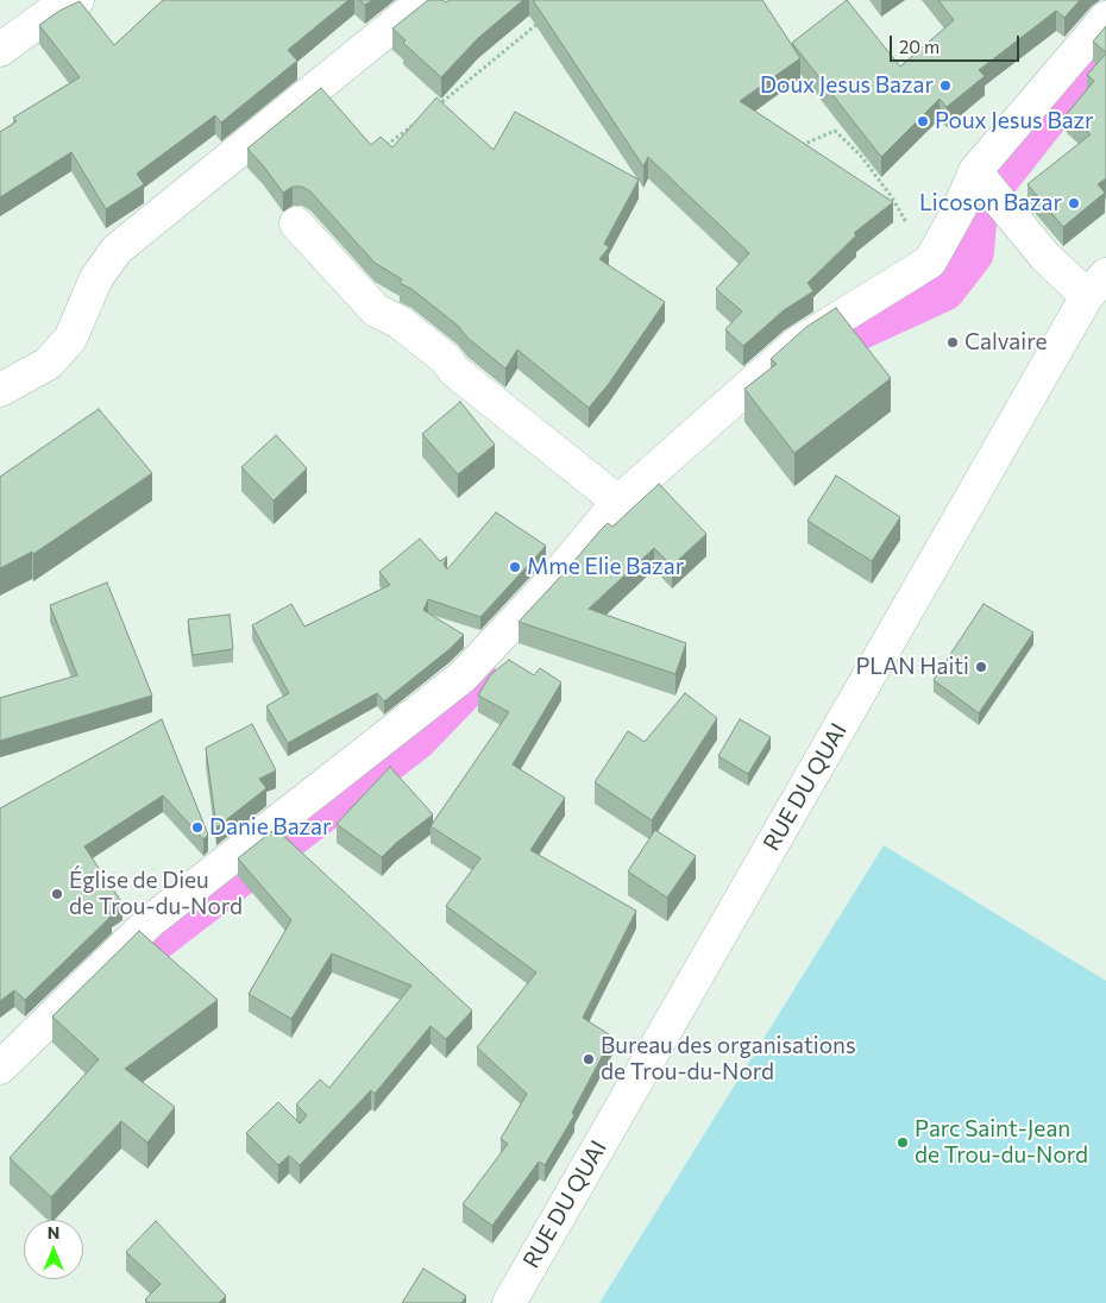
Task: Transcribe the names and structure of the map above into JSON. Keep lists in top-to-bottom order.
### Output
{
  "streets": {
    "street": ["RUE DU QUAI"]
  },
  "places": [
    "Doux Jesus Bazar",
    "Poux Jesus Bazr",
    "Licoson Bazar",
    "Calvaire",
    "Mme Elie Bazar",
    "PLAN Haiti",
    "Danie Bazar",
    "Église de Dieu de Trou-du-Nord",
    "Bureau des organisations de Trou-du-Nord",
    "Parc Saint-Jean de Trou-du-Nord"
  ],
  "scale_bar": "20 m",
  "north": "top"
}
